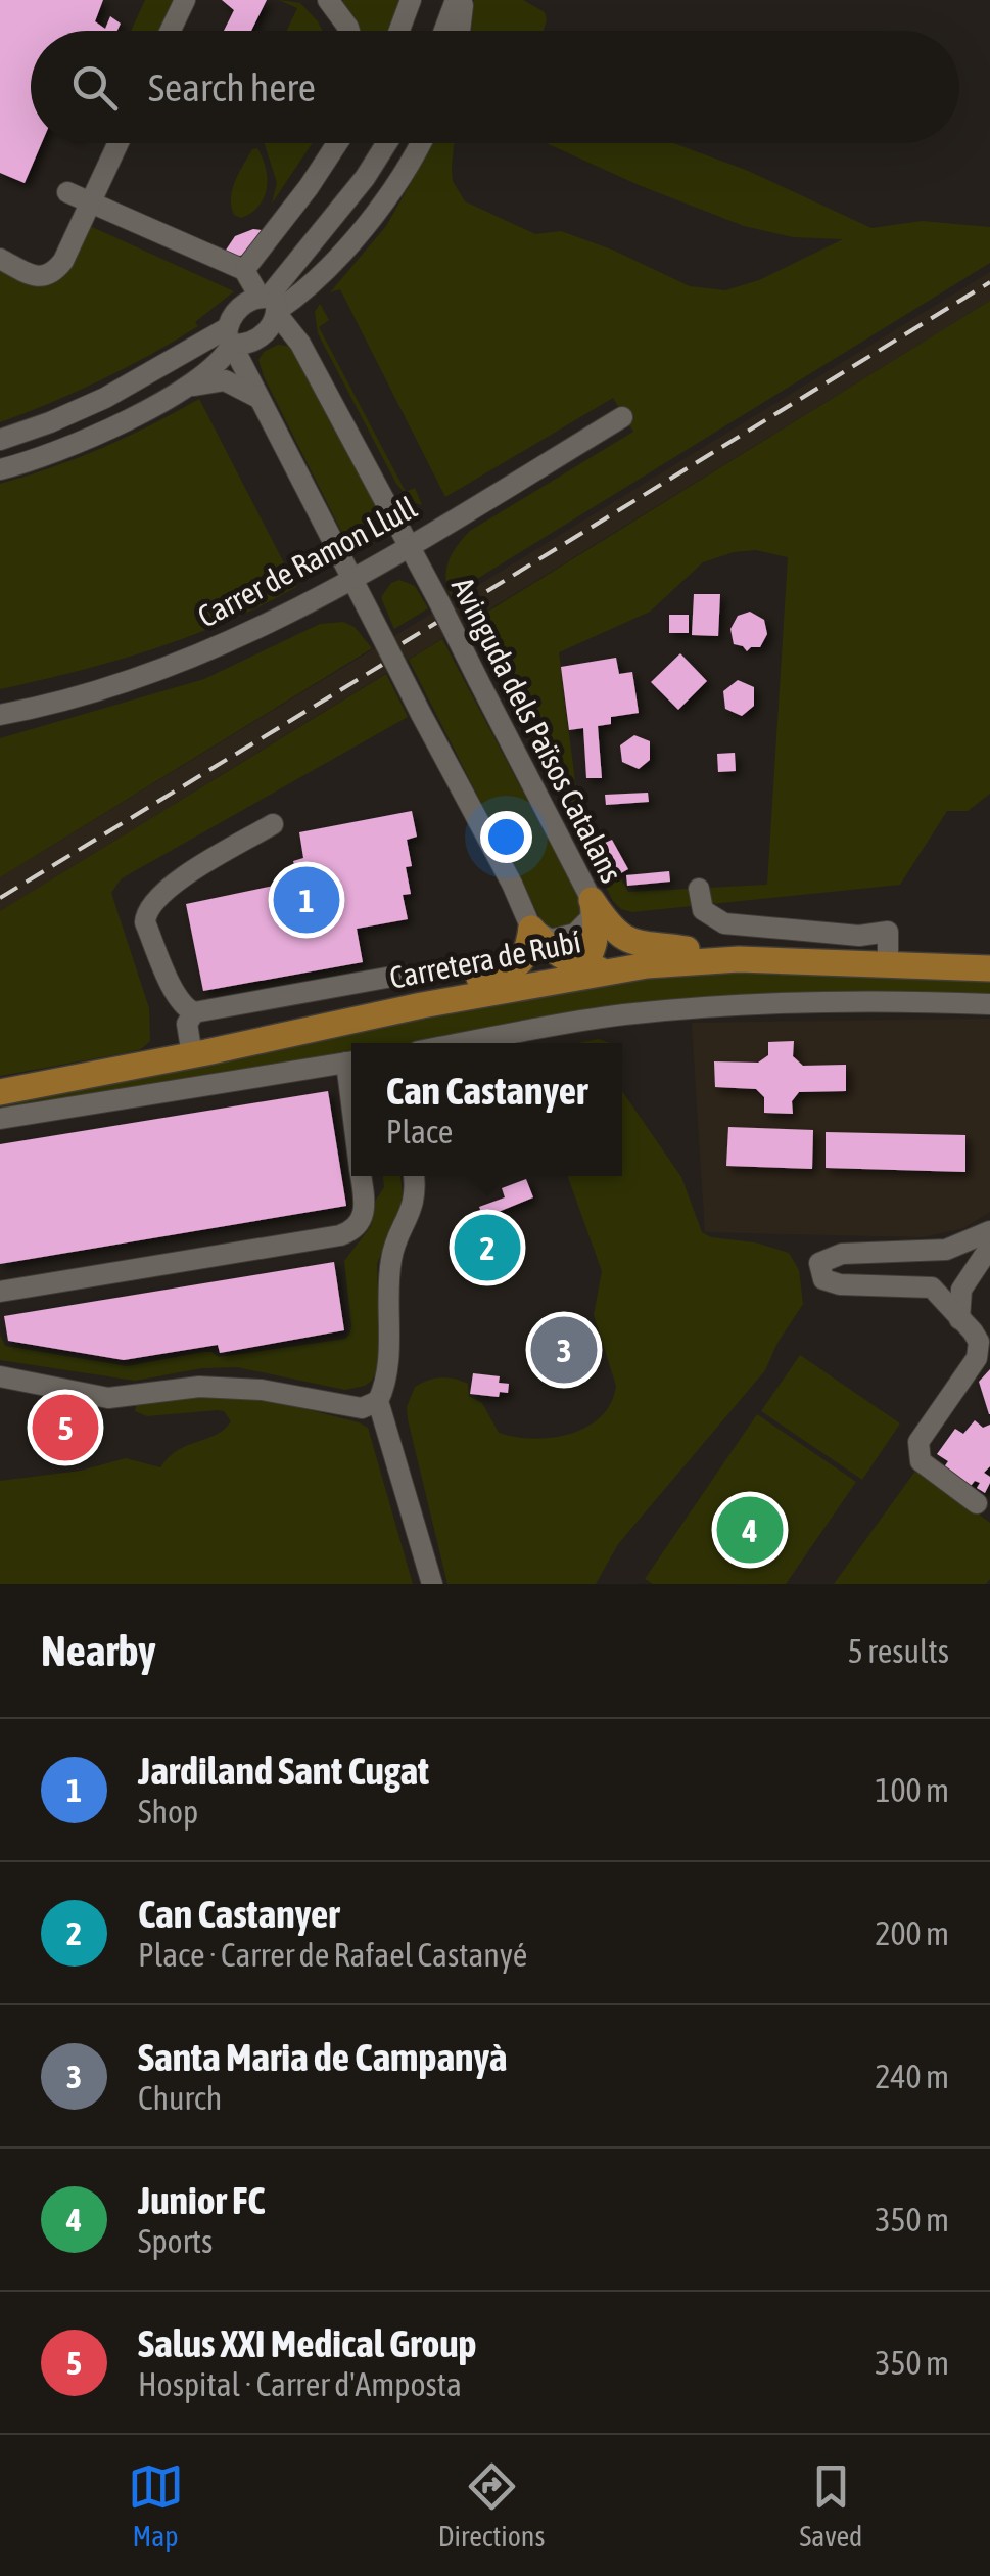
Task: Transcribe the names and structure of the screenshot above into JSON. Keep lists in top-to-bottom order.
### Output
{
  "streets": {
    "main road": ["Carretera de Rubí"],
    "street": ["Carrer de Ramon Llull", "Avinguda dels Països Catalans"]
  },
  "crossings": [
    ["Carrer de Ramon Llull", "Avinguda dels Països Catalans"]
  ],
  "page": {
    "search": "Search here",
    "pins": [
      "1",
      "2",
      "3",
      "5",
      "4"
    ],
    "popup": ["Can Castanyer", "Place"],
    "heading": ["Nearby", "5 results"],
    "list": [
      {
        "mark": "1",
        "name": "Jardiland Sant Cugat",
        "note": "Shop",
        "value": "100 m"
      },
      {
        "mark": "2",
        "name": "Can Castanyer",
        "note": "Place · Carrer de Rafael Castanyé",
        "value": "200 m"
      },
      {
        "mark": "3",
        "name": "Santa Maria de Campanyà",
        "note": "Church",
        "value": "240 m"
      },
      {
        "mark": "4",
        "name": "Junior FC",
        "note": "Sports",
        "value": "350 m"
      },
      {
        "mark": "5",
        "name": "Salus XXI Medical Group",
        "note": "Hospital · Carrer d'Amposta",
        "value": "350 m"
      }
    ],
    "nav": ["Map", "Directions", "Saved"]
  }
}
